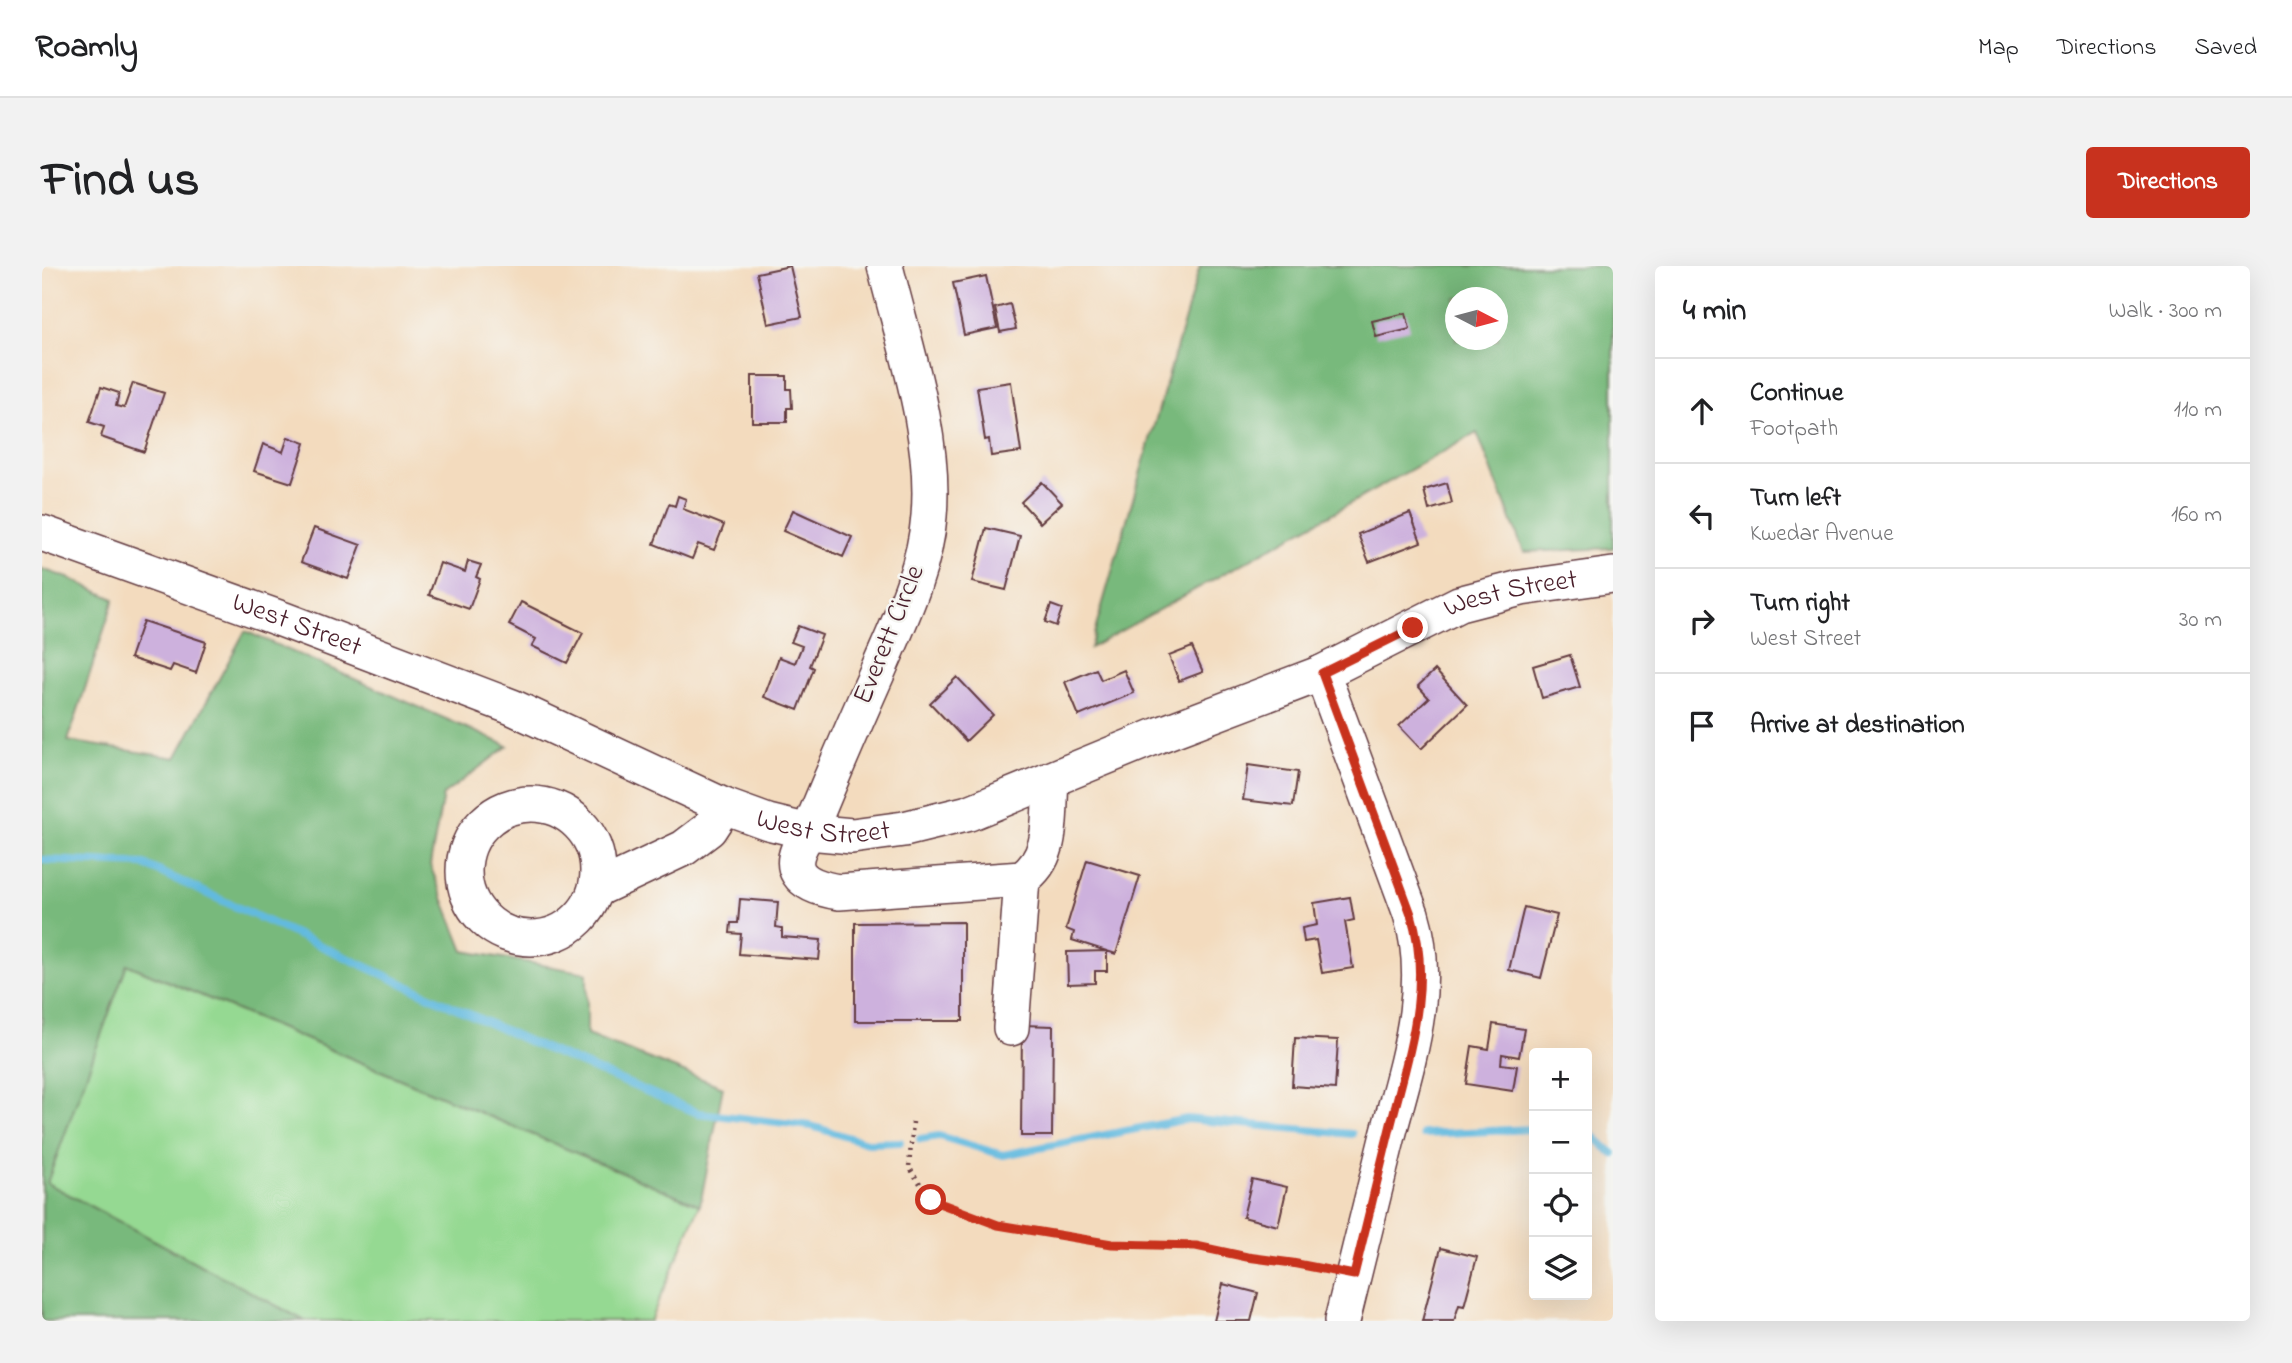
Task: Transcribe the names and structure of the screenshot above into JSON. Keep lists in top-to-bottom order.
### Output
{
  "streets": {
    "street": ["West Street", "Everett Circle"]
  },
  "crossings": [
    ["West Street", "Everett Circle"]
  ],
  "north": "right",
  "page": {
    "header": "Roamly",
    "nav": ["Map", "Directions", "Saved"],
    "title": "Find us",
    "buttons": "Directions",
    "heading": ["4 min", "Walk · 300 m"],
    "list": [
      ["Continue", "Footpath", "110 m"],
      ["Turn left", "Kwedar Avenue", "160 m"],
      ["Turn right", "West Street", "30 m"],
      "Arrive at destination"
    ],
    "map_buttons": ["+", "−"]
  }
}
